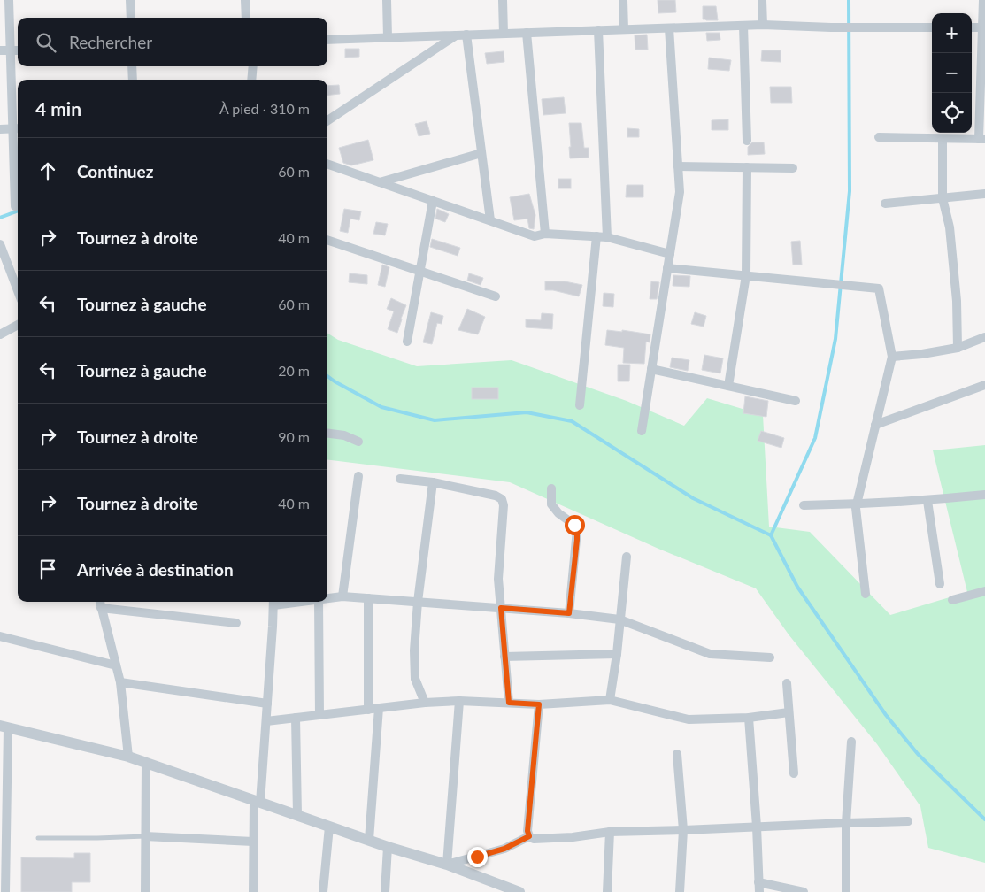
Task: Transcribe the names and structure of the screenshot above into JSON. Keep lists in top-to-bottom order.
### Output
{
  "page": {
    "map_buttons": ["+", "−"],
    "search": "Rechercher",
    "heading": ["4 min", "À pied · 310 m"],
    "list": [
      ["Continuez", "60 m"],
      ["Tournez à droite", "40 m"],
      ["Tournez à gauche", "60 m"],
      ["Tournez à gauche", "20 m"],
      ["Tournez à droite", "90 m"],
      ["Tournez à droite", "40 m"],
      "Arrivée à destination"
    ]
  }
}
